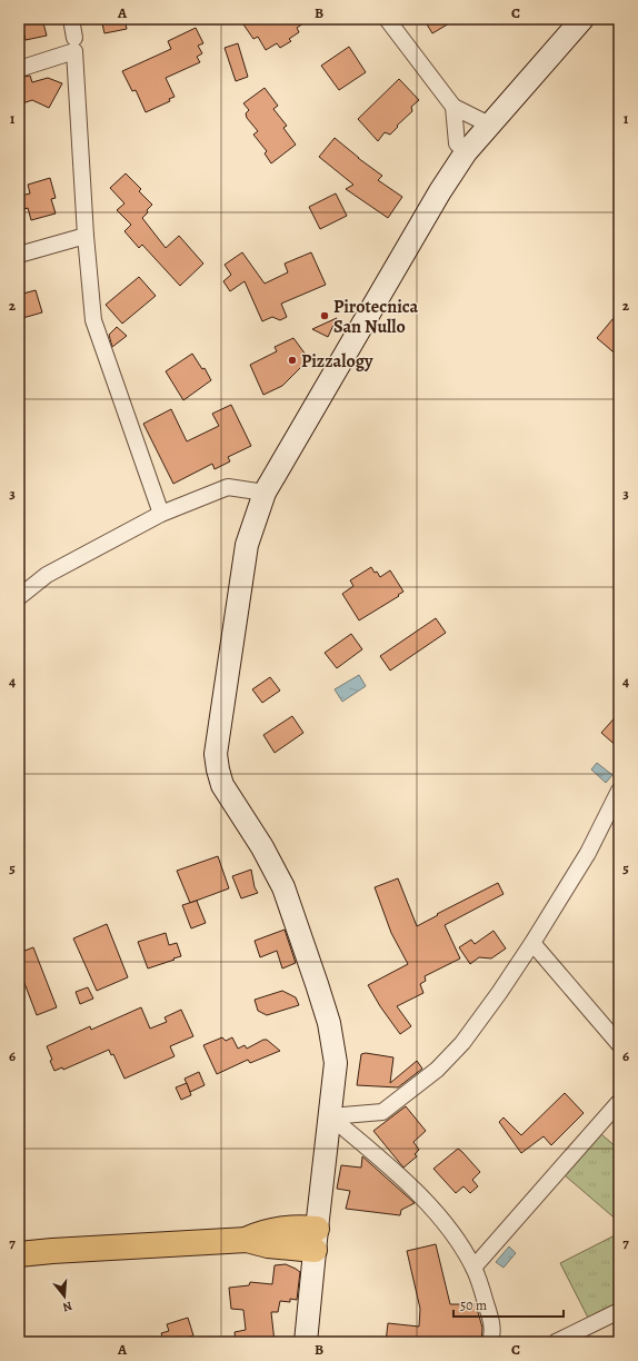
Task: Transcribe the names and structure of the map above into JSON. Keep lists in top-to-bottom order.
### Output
{
  "places": ["Pirotecnica San Nullo", "Pizzalogy"],
  "scale_bar": "50 m",
  "north": "bottom",
  "grid": {
    "columns": ["A", "B", "C"],
    "rows": [
      "1",
      "2",
      "3",
      "4",
      "5",
      "6",
      "7"
    ]
  }
}
